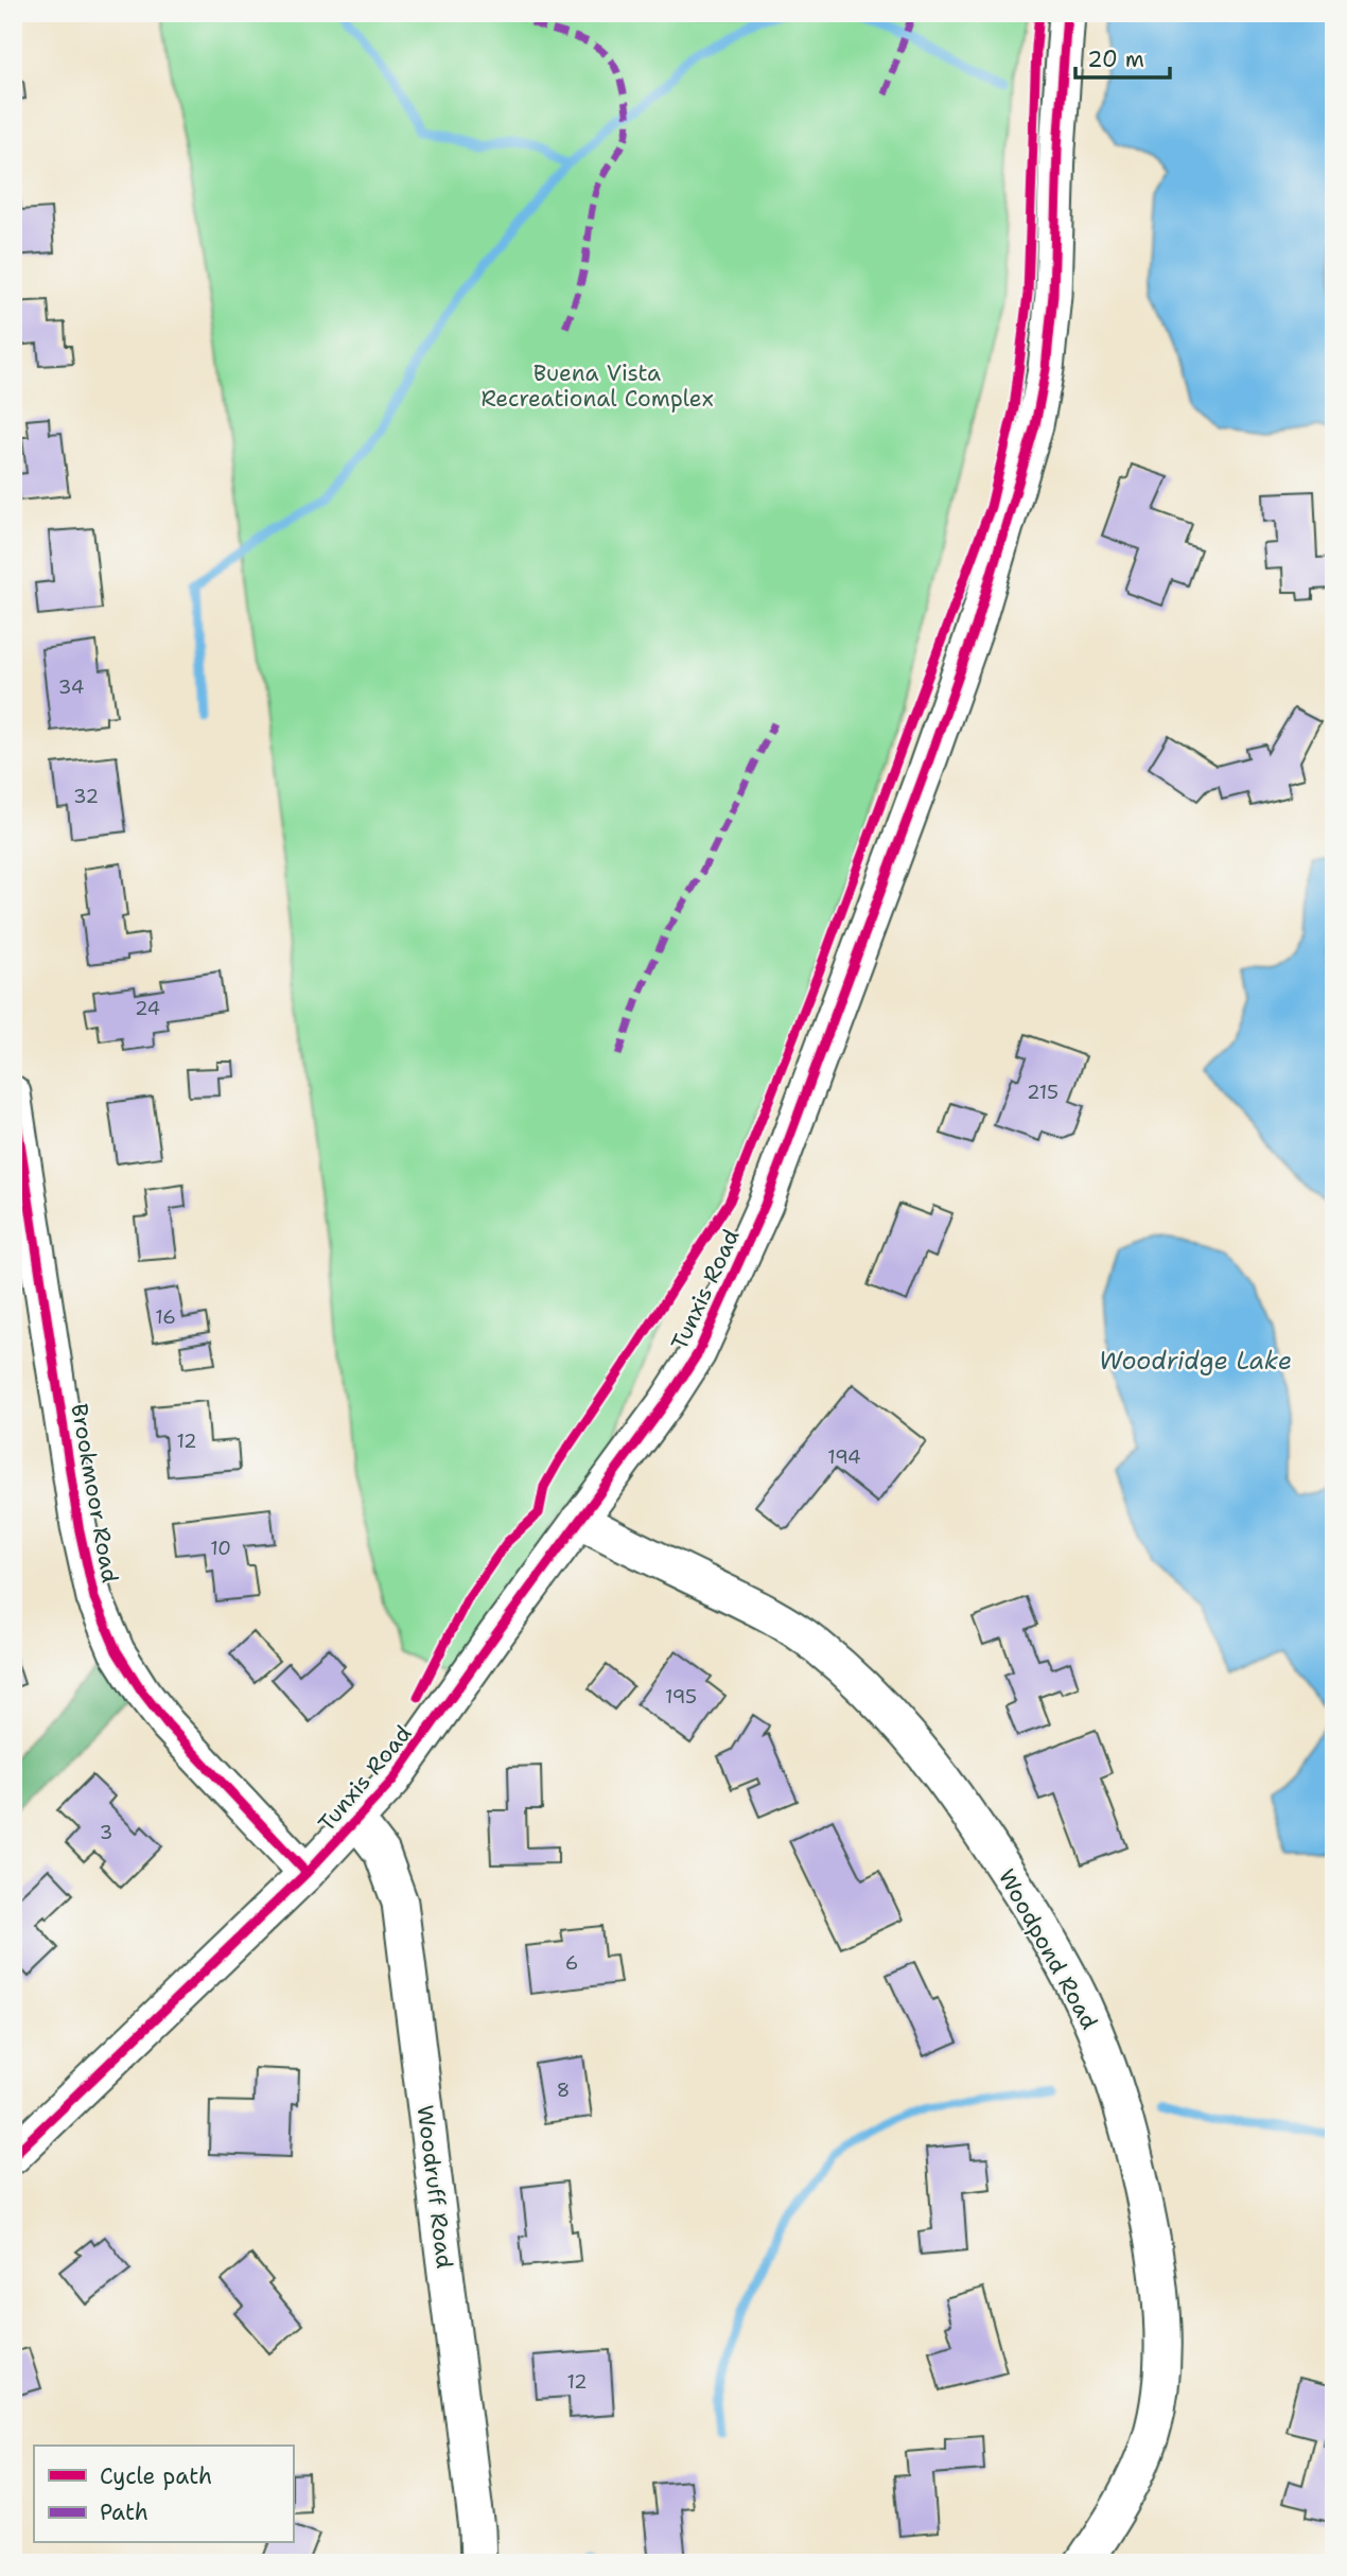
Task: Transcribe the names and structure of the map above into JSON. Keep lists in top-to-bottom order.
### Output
{
  "streets": {
    "street": [
      "Tunxis Road",
      "Brookmoor Road",
      "Woodpond Road",
      "Woodruff Road"
    ]
  },
  "crossings": [
    ["Tunxis Road", "Brookmoor Road"],
    ["Tunxis Road", "Woodpond Road"],
    ["Tunxis Road", "Woodruff Road"]
  ],
  "water": ["Woodridge Lake"],
  "parks": ["Buena Vista Recreational Complex"],
  "house_numbers": [
    "34",
    "32",
    "24",
    "215",
    "16",
    "12",
    "194",
    "10",
    "195",
    "3",
    "6",
    "8",
    "12"
  ],
  "legend": ["Cycle path", "Path"],
  "scale_bar": "20 m"
}
